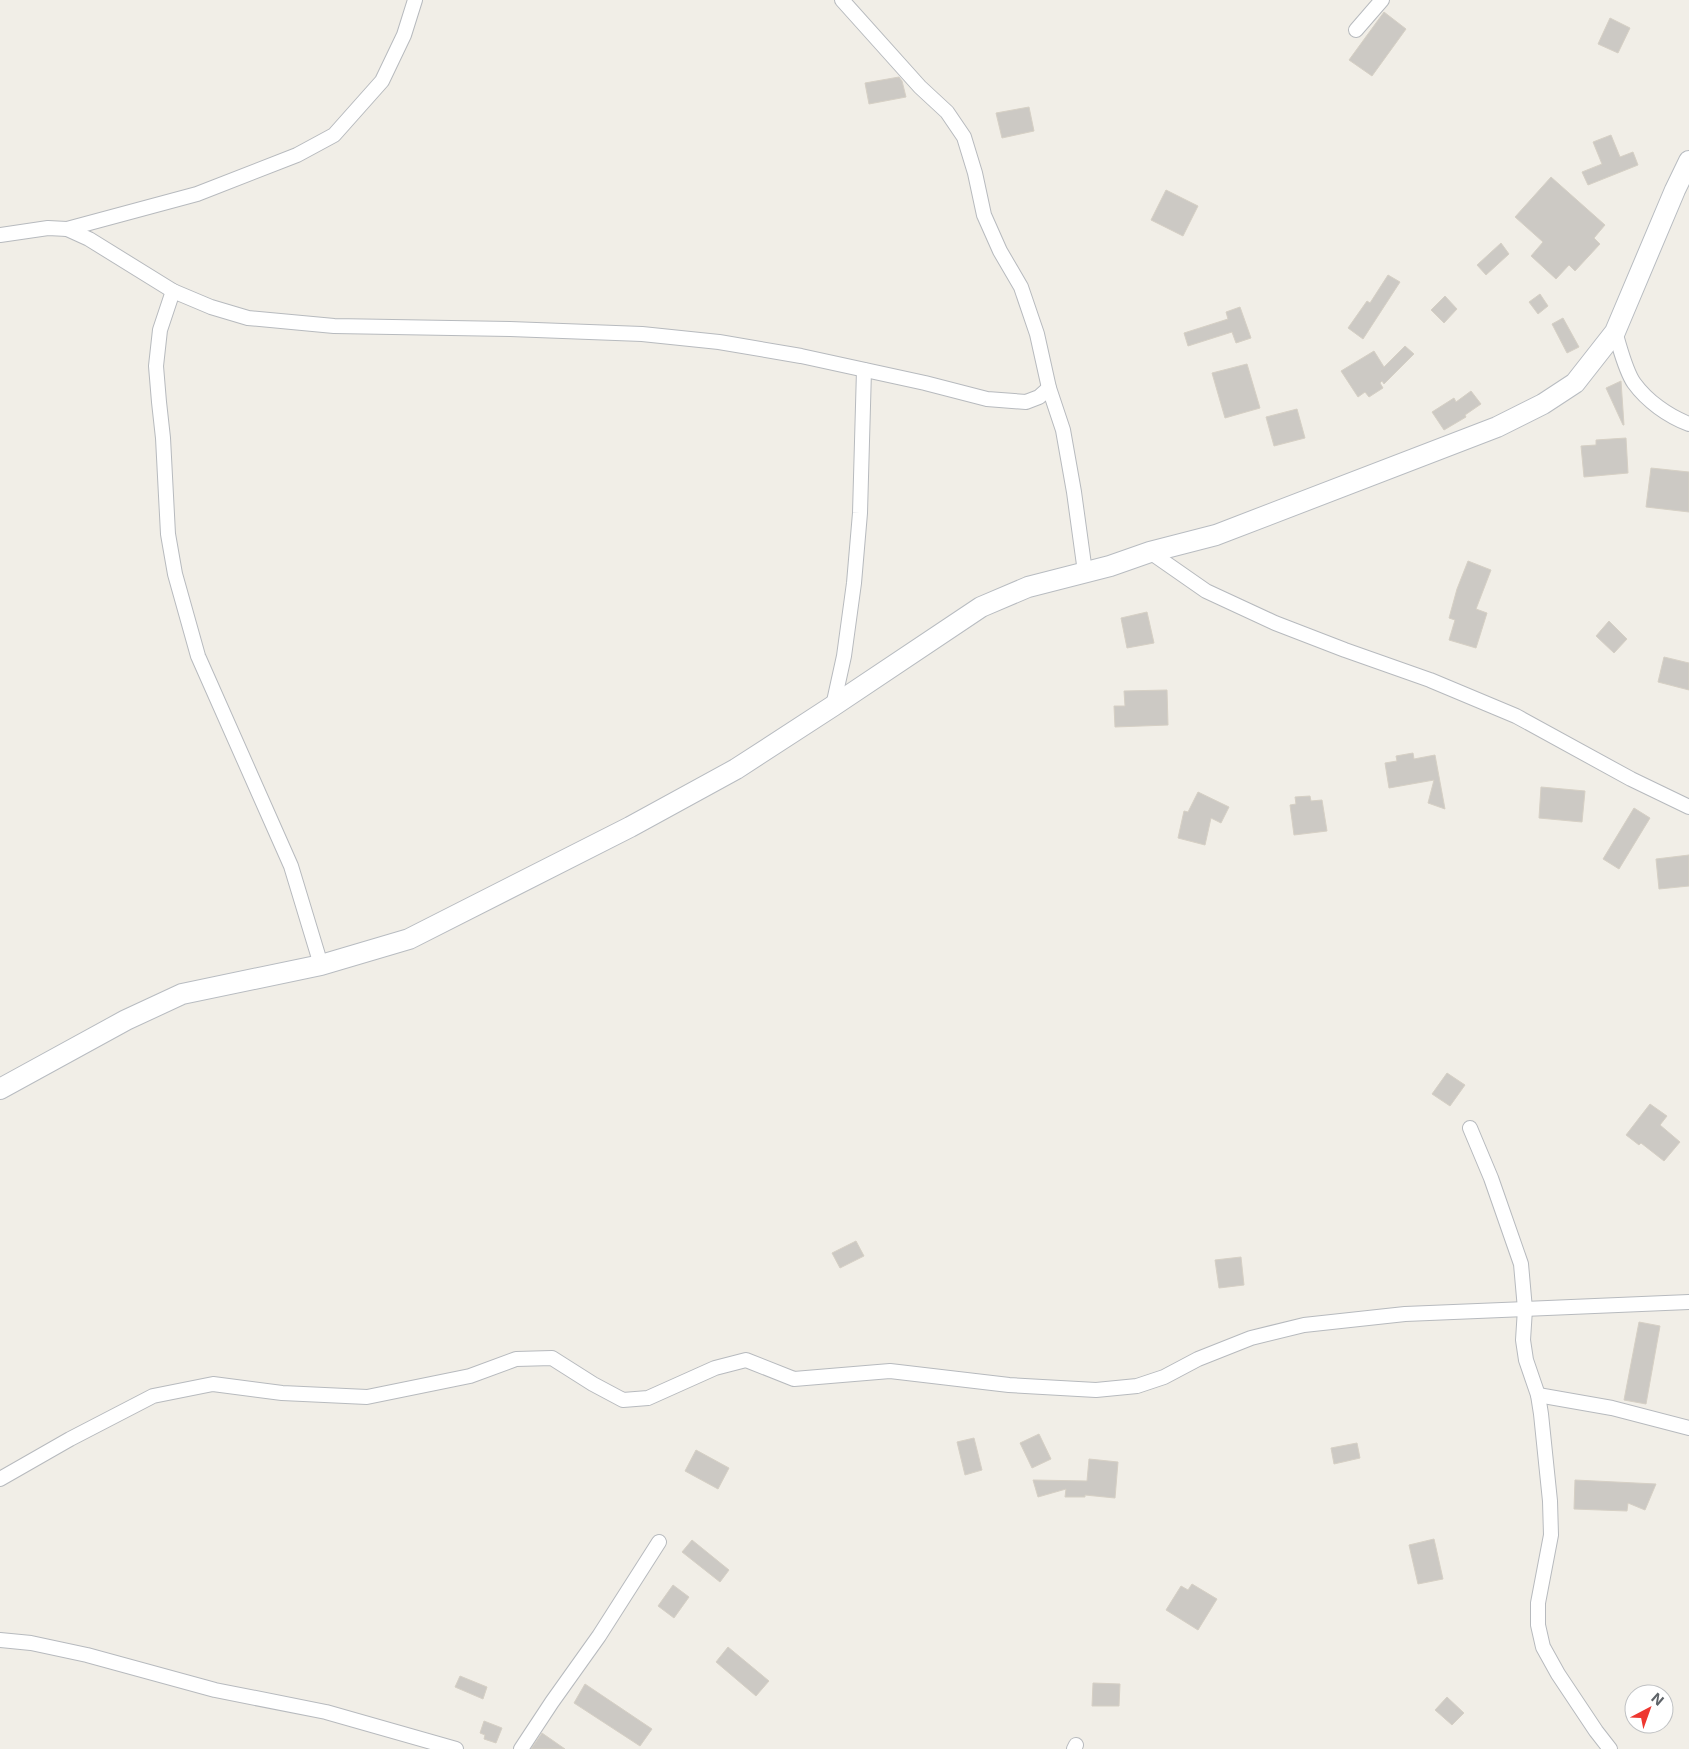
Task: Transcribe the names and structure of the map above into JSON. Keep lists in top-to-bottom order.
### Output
{
  "north": "top right"
}
